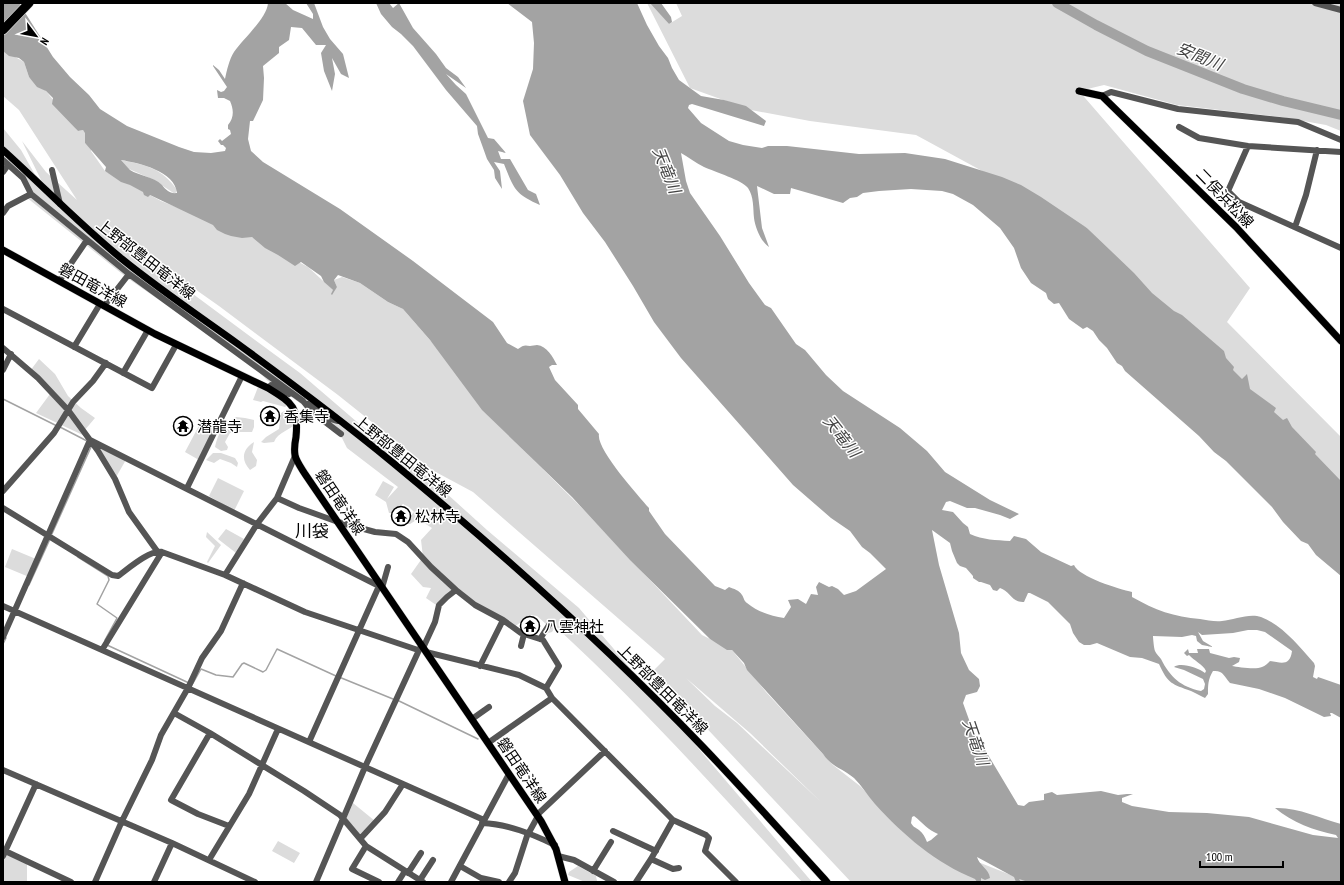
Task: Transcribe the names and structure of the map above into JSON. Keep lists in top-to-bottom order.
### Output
{
  "streets": {
    "main road": ["二俣浜松線", "上野部豊田竜洋線", "磐田竜洋線"]
  },
  "districts": ["川袋"],
  "water": ["安間川", "天竜川"],
  "places": {
    "temple": [
      "香集寺",
      "潜龍寺",
      "松林寺",
      "八雲神社"
    ]
  },
  "scale_bar": "100 m",
  "north": "bottom right"
}
